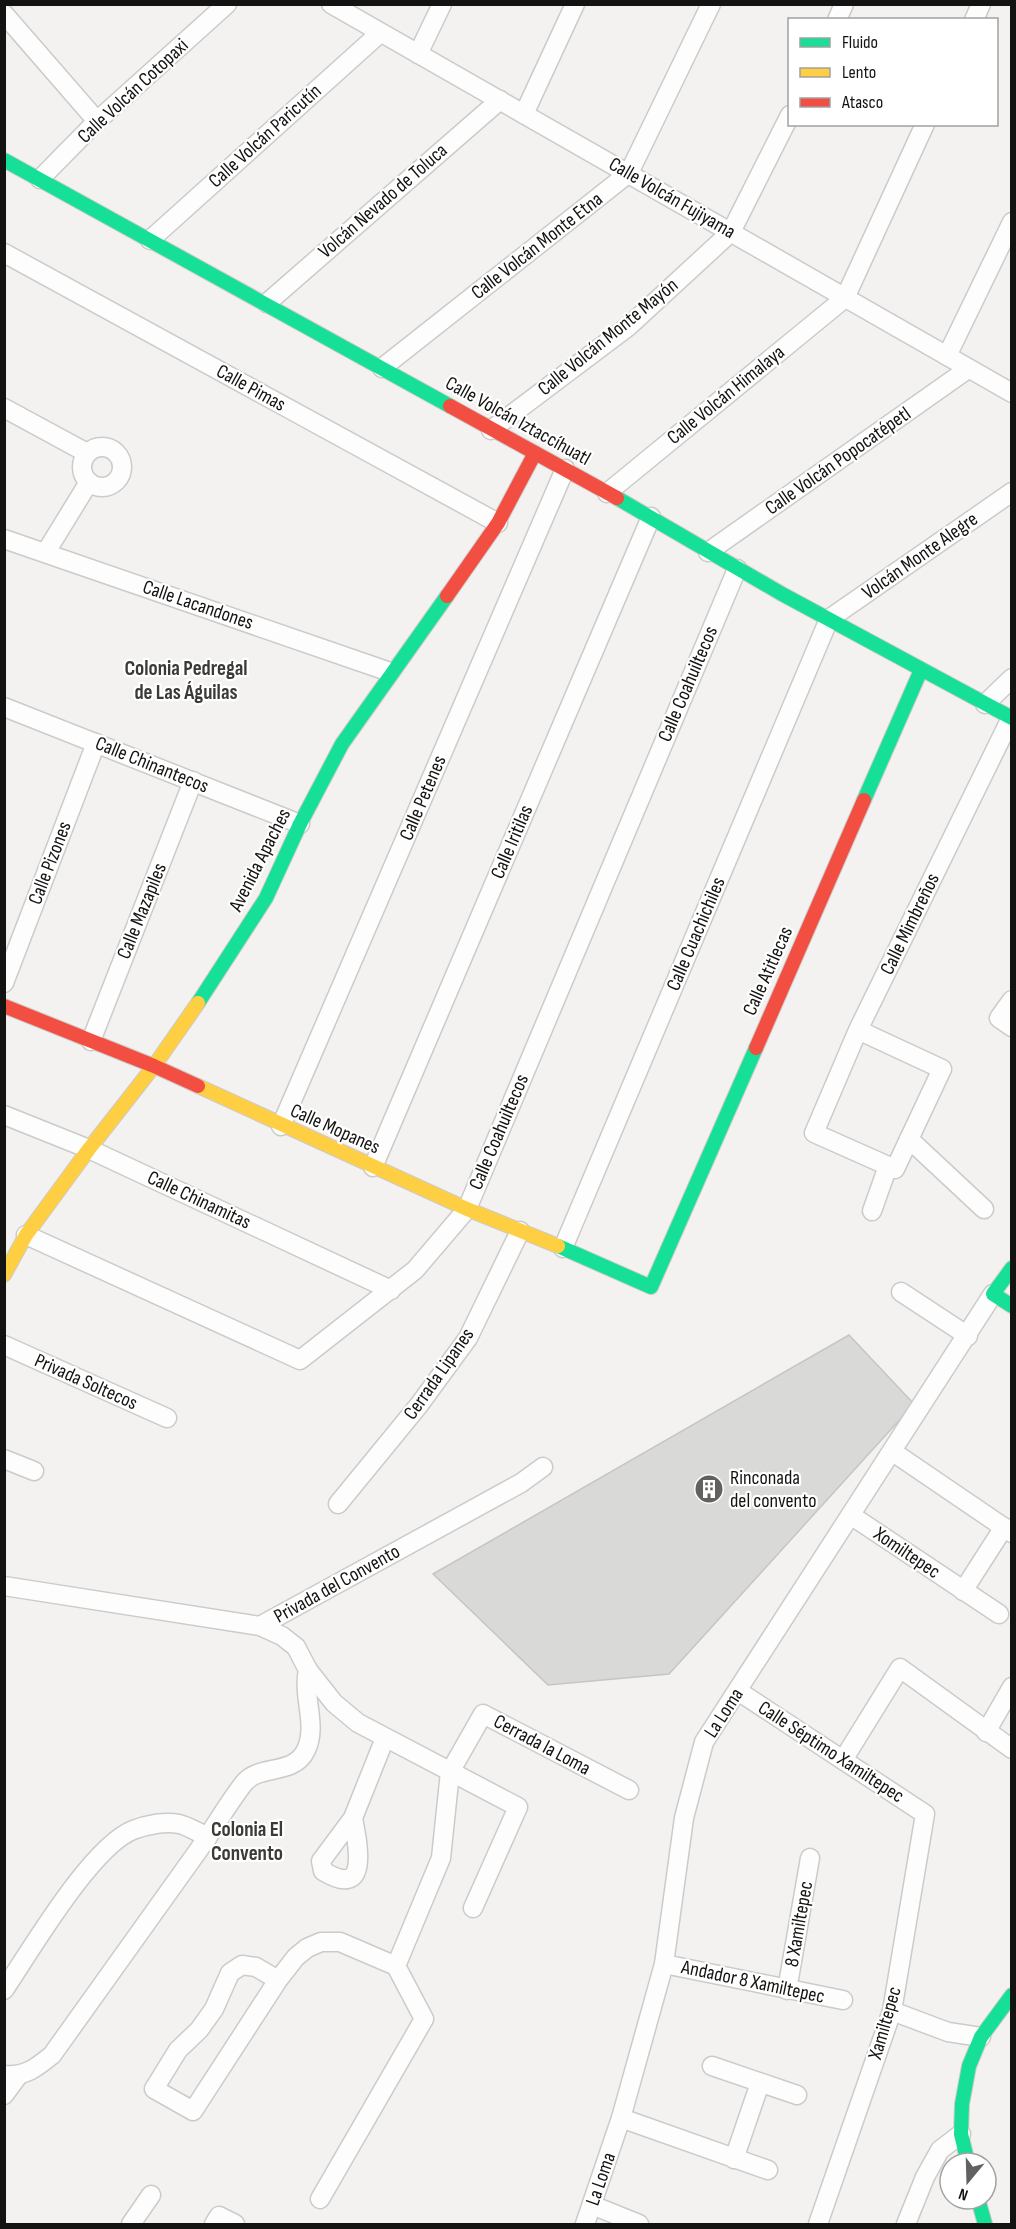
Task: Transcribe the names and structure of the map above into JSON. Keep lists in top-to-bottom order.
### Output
{
  "streets": {
    "street": [
      "Calle Volcán Cotopaxi",
      "Calle Volcán Paricutín",
      "Calle Volcán Fujiyama",
      "Volcán Nevado de Toluca",
      "Calle Volcán Monte Etna",
      "Calle Volcán Monte Mayón",
      "Calle Pimas",
      "Calle Volcán Himalaya",
      "Calle Volcán Iztaccíhuatl",
      "Calle Volcán Popocatépetl",
      "Volcán Monte Alegre",
      "Calle Lacandones",
      "Calle Coahuiltecos",
      "Calle Chinantecos",
      "Calle Petenes",
      "Calle Iritilas",
      "Avenida Apaches",
      "Calle Pizones",
      "Calle Mazapiles",
      "Calle Mimbreños",
      "Calle Cuachichiles",
      "Calle Atitlecas",
      "Calle Mopanes",
      "Calle Chinamitas",
      "Cerrada Lipanes",
      "Privada Soltecos",
      "Xomiltepec",
      "Privada del Convento",
      "La Loma",
      "Cerrada la Loma",
      "Calle Séptimo Xamiltepec",
      "8 Xamiltepec",
      "Andador 8 Xamiltepec",
      "Xamiltepec"
    ]
  },
  "crossings": [
    ["Calle Volcán Cotopaxi", "Calle Volcán Iztaccíhuatl"],
    ["Calle Volcán Paricutín", "Calle Volcán Fujiyama"],
    ["Calle Volcán Paricutín", "Calle Volcán Iztaccíhuatl"],
    ["Calle Volcán Fujiyama", "Volcán Nevado de Toluca"],
    ["Calle Volcán Fujiyama", "Calle Volcán Monte Etna"],
    ["Calle Volcán Fujiyama", "Calle Volcán Monte Mayón"],
    ["Calle Volcán Fujiyama", "Calle Volcán Himalaya"],
    ["Calle Volcán Fujiyama", "Calle Volcán Popocatépetl"],
    ["Volcán Nevado de Toluca", "Calle Volcán Iztaccíhuatl"],
    ["Calle Volcán Monte Etna", "Calle Volcán Iztaccíhuatl"],
    ["Calle Volcán Monte Mayón", "Calle Volcán Iztaccíhuatl"],
    ["Calle Pimas", "Avenida Apaches"],
    ["Calle Volcán Himalaya", "Calle Volcán Iztaccíhuatl"],
    ["Calle Volcán Iztaccíhuatl", "Calle Volcán Popocatépetl"],
    ["Calle Volcán Iztaccíhuatl", "Volcán Monte Alegre"],
    ["Calle Volcán Iztaccíhuatl", "Calle Coahuiltecos"],
    ["Calle Volcán Iztaccíhuatl", "Calle Petenes"],
    ["Calle Volcán Iztaccíhuatl", "Calle Iritilas"],
    ["Calle Volcán Iztaccíhuatl", "Avenida Apaches"],
    ["Calle Volcán Iztaccíhuatl", "Calle Mimbreños"],
    ["Calle Volcán Iztaccíhuatl", "Calle Cuachichiles"],
    ["Calle Volcán Iztaccíhuatl", "Calle Atitlecas"],
    ["Volcán Monte Alegre", "Calle Cuachichiles"],
    ["Calle Lacandones", "Avenida Apaches"],
    ["Calle Coahuiltecos", "Avenida Apaches"],
    ["Calle Coahuiltecos", "Calle Mopanes"],
    ["Calle Coahuiltecos", "Calle Chinamitas"],
    ["Calle Chinantecos", "Avenida Apaches"],
    ["Calle Chinantecos", "Calle Pizones"],
    ["Calle Chinantecos", "Calle Mazapiles"],
    ["Calle Petenes", "Calle Mopanes"],
    ["Calle Iritilas", "Calle Mopanes"],
    ["Avenida Apaches", "Calle Mopanes"],
    ["Avenida Apaches", "Calle Chinamitas"],
    ["Calle Mazapiles", "Calle Mopanes"],
    ["Calle Cuachichiles", "Calle Mopanes"],
    ["Calle Atitlecas", "Calle Mopanes"],
    ["Calle Mopanes", "Cerrada Lipanes"],
    ["Xomiltepec", "La Loma"],
    ["La Loma", "Calle Séptimo Xamiltepec"],
    ["La Loma", "Andador 8 Xamiltepec"],
    ["Calle Séptimo Xamiltepec", "Xamiltepec"],
    ["8 Xamiltepec", "Andador 8 Xamiltepec"]
  ],
  "districts": ["Colonia Pedregal de Las Águilas", "Colonia El Convento"],
  "places": {
    "building": ["Rinconada del convento"]
  },
  "legend": ["Fluido", "Lento", "Atasco"],
  "north": "bottom"
}
